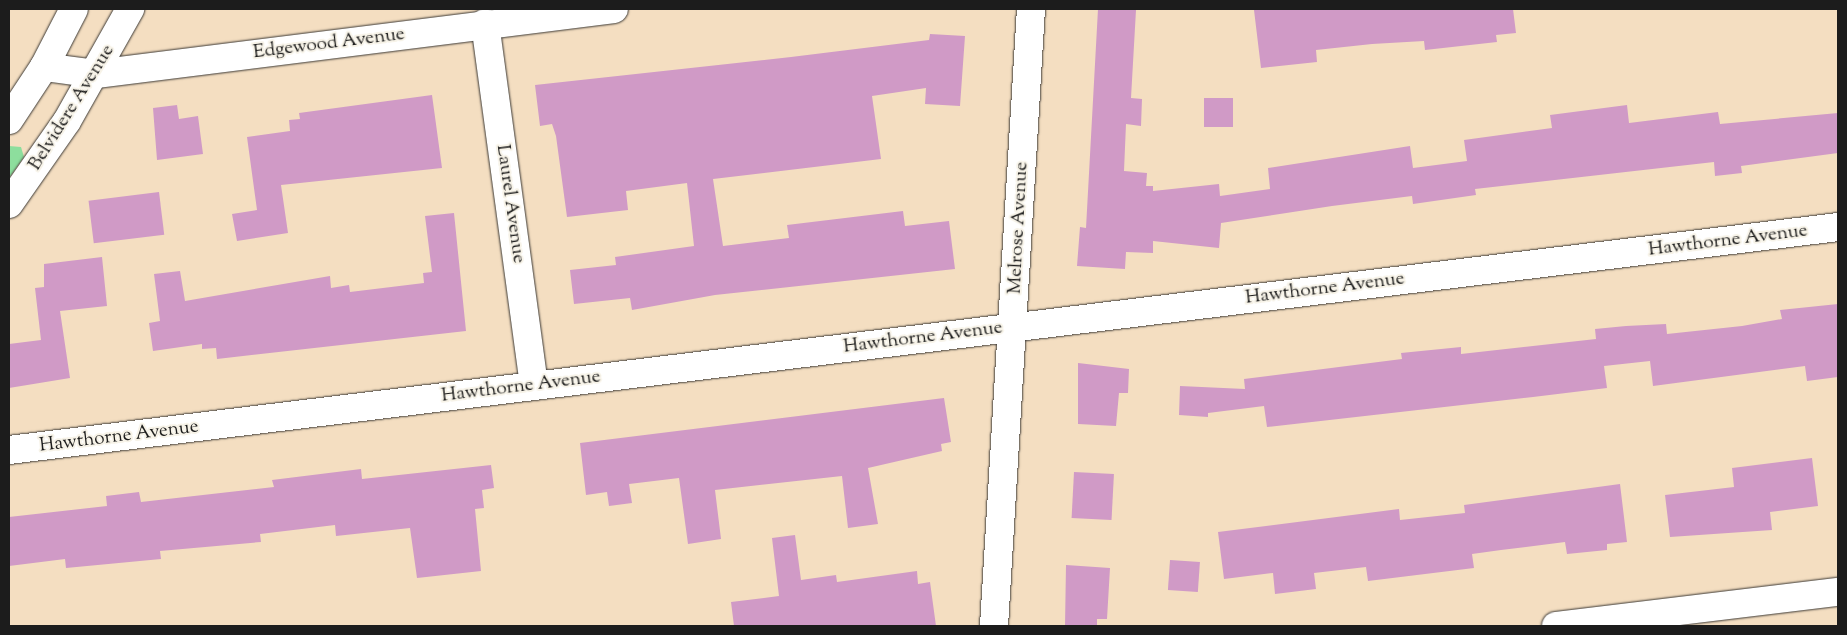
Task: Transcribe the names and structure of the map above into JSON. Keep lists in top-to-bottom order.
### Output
{
  "streets": {
    "street": [
      "Edgewood Avenue",
      "Belvidere Avenue",
      "Laurel Avenue",
      "Melrose Avenue",
      "Hawthorne Avenue"
    ]
  },
  "crossings": [
    ["Edgewood Avenue", "Belvidere Avenue"],
    ["Edgewood Avenue", "Laurel Avenue"],
    ["Laurel Avenue", "Hawthorne Avenue"],
    ["Melrose Avenue", "Hawthorne Avenue"]
  ]
}
